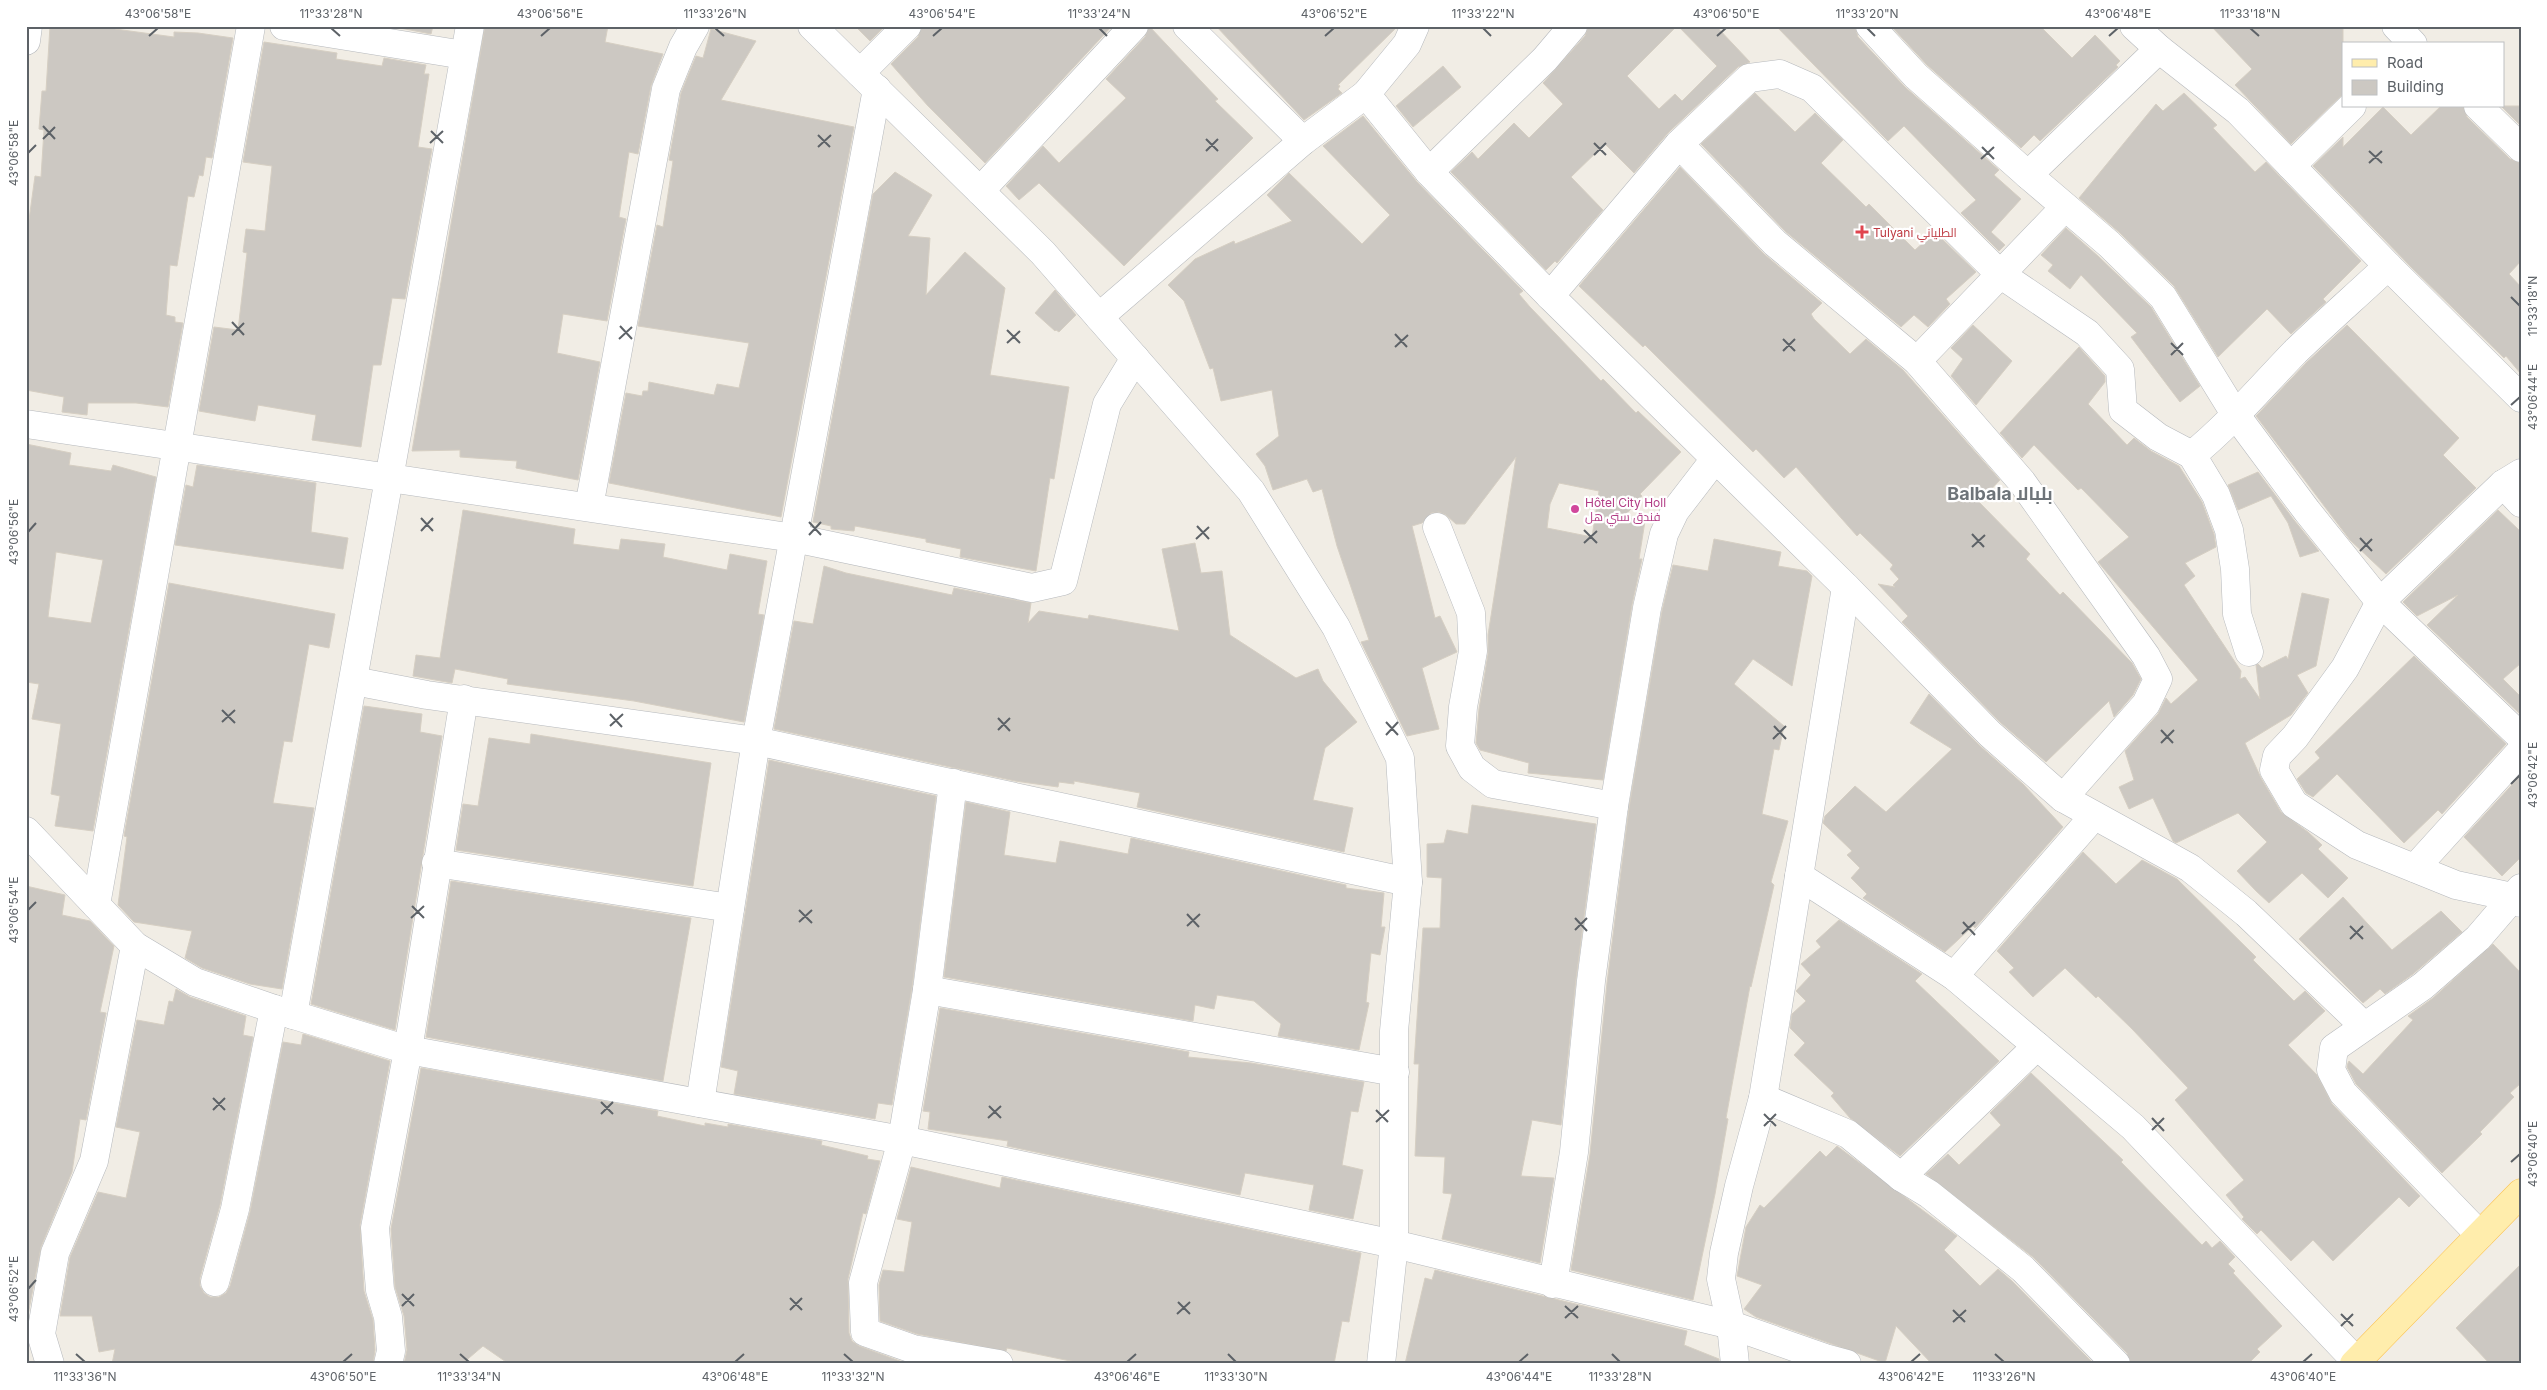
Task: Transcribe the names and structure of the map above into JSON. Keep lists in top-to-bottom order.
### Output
{
  "districts": ["Balbala بلبالا"],
  "places": {
    "health": ["Tulyani الطلياني"],
    "other": ["Hôtel City Holl فندق ستي هل"]
  },
  "legend": ["Road", "Building"],
  "coordinates": [
    "43°06'58\"E",
    "11°33'28\"N",
    "43°06'56\"E",
    "11°33'26\"N",
    "43°06'54\"E",
    "11°33'24\"N",
    "43°06'52\"E",
    "11°33'22\"N",
    "43°06'50\"E",
    "11°33'20\"N",
    "43°06'48\"E",
    "11°33'18\"N",
    "43°06'44\"E",
    "43°06'42\"E",
    "43°06'40\"E",
    "11°33'36\"N",
    "11°33'34\"N",
    "11°33'32\"N",
    "43°06'46\"E",
    "11°33'30\"N"
  ]
}
